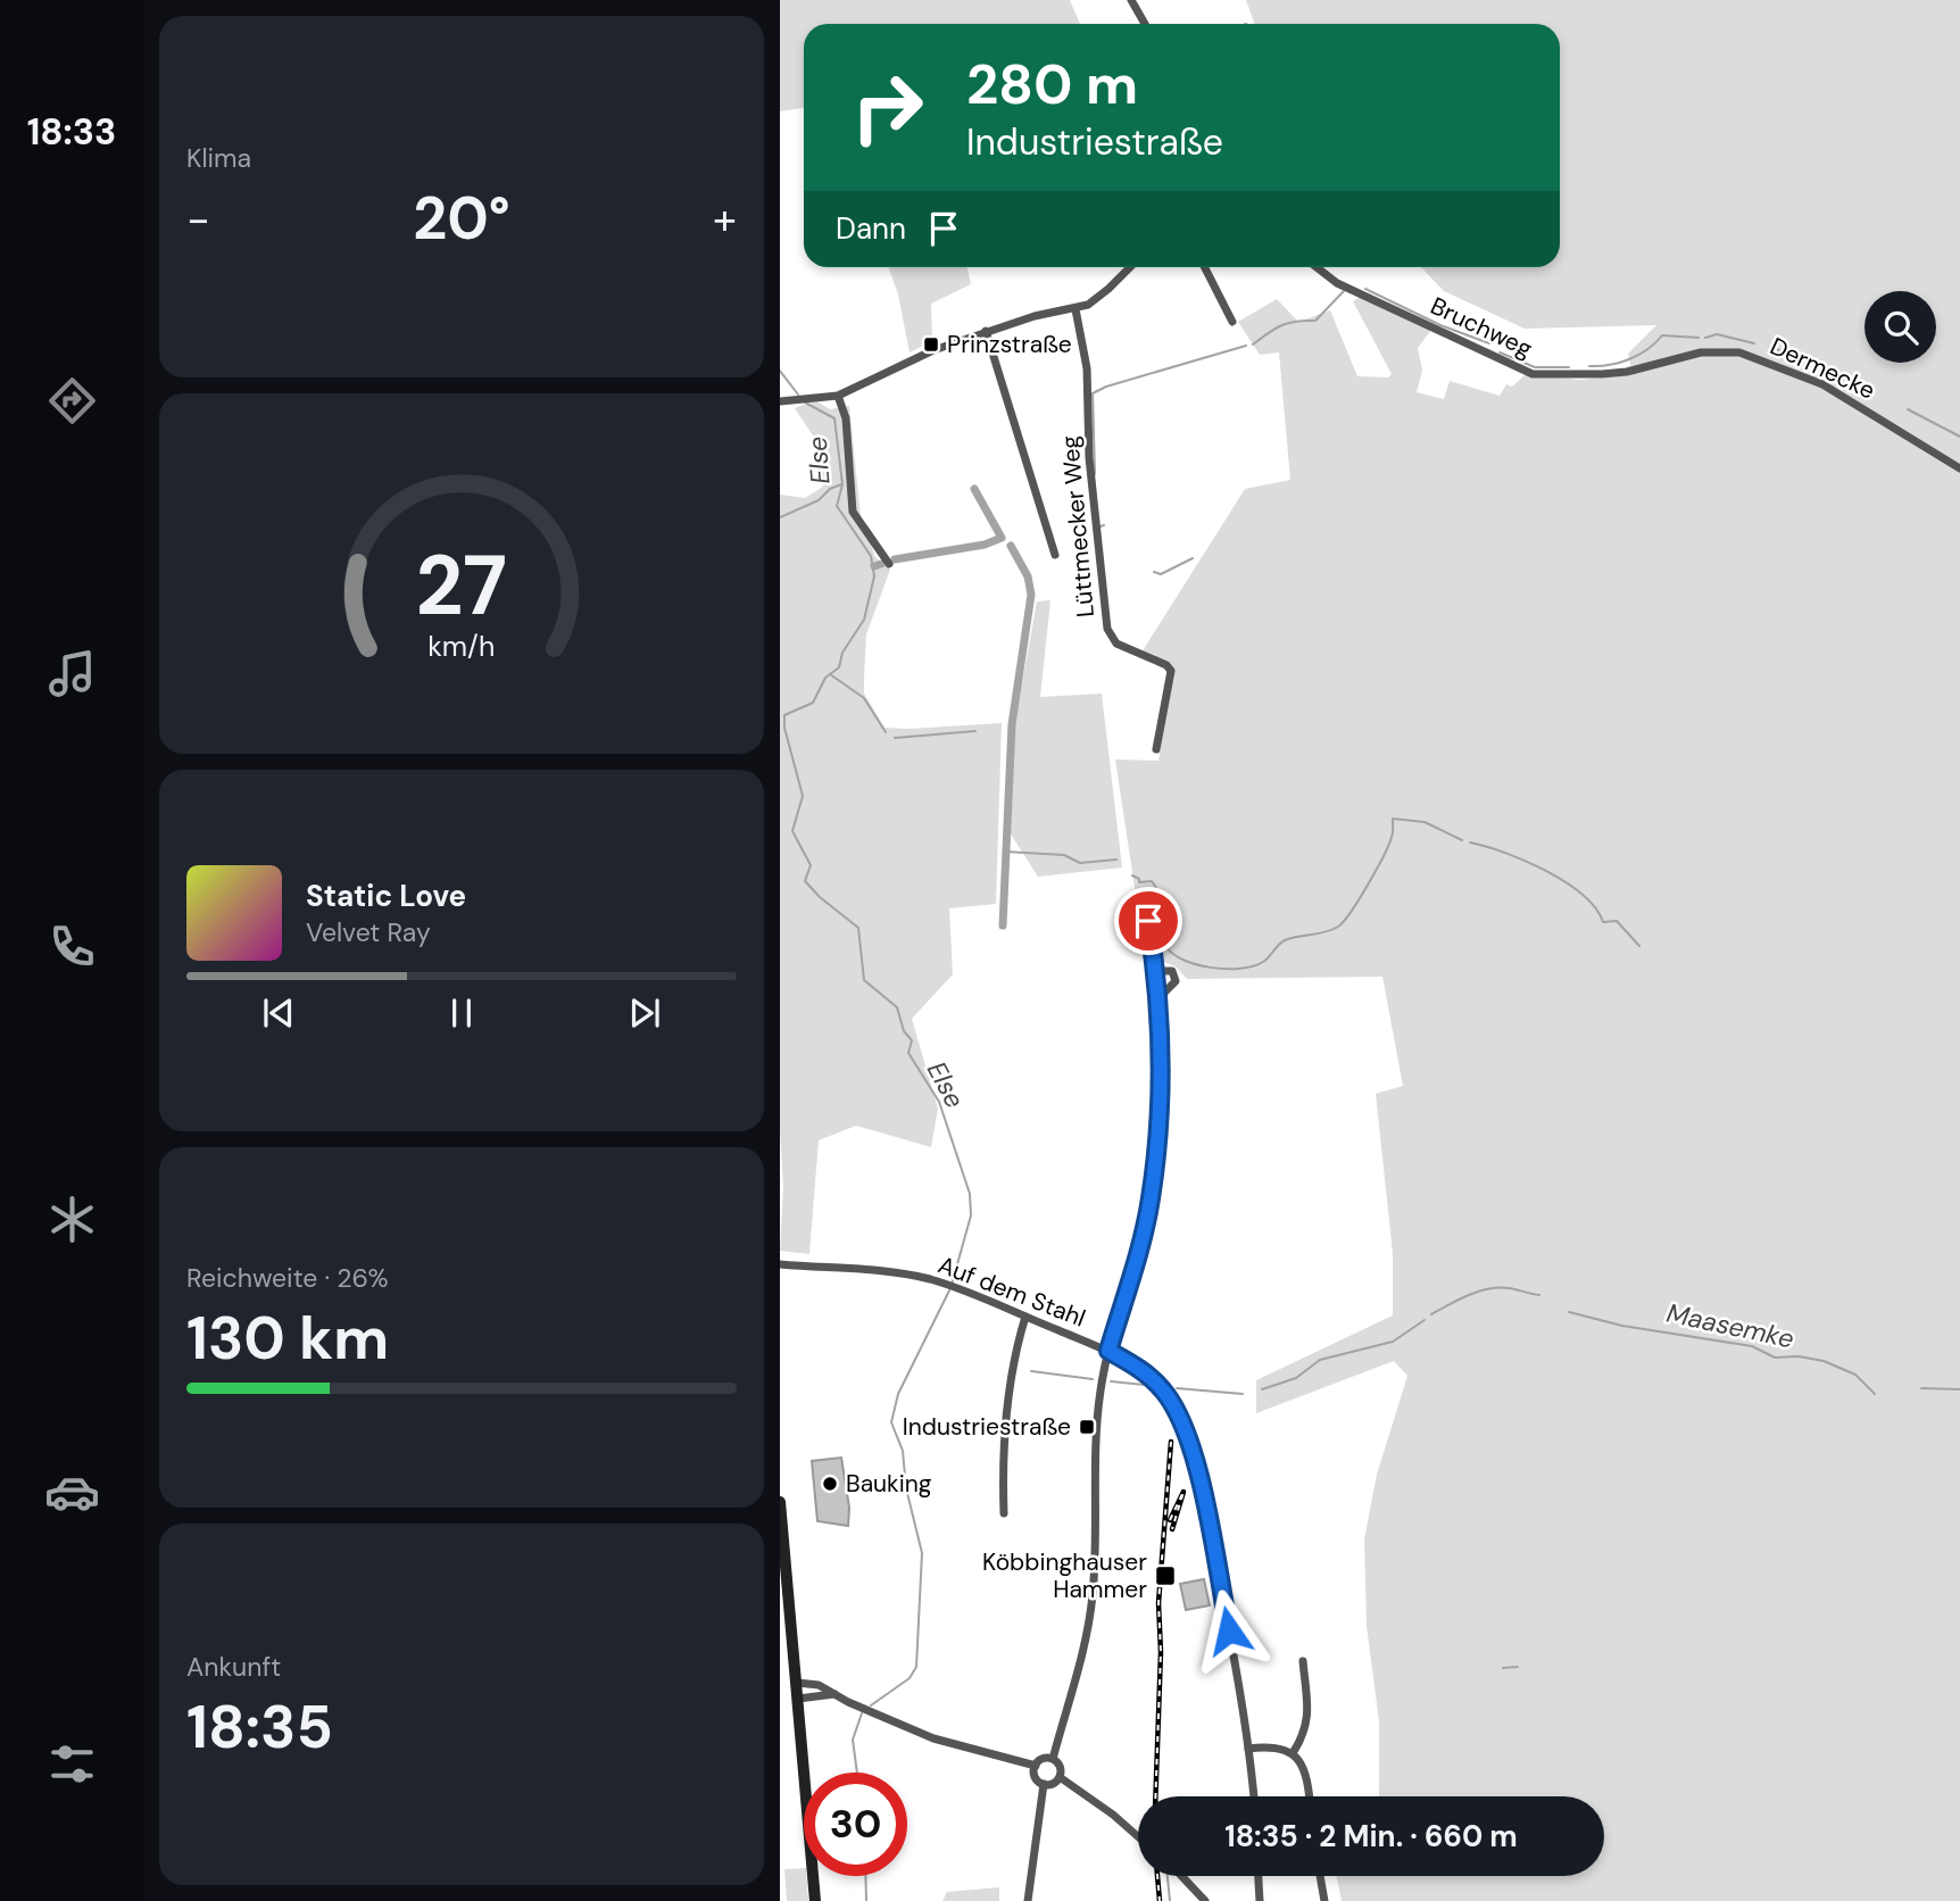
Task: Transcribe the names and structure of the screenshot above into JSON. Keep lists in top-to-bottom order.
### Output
{
  "streets": {
    "street": [
      "Bruchweg",
      "Dermecke",
      "Lüttmecker Weg",
      "Auf dem Stahl"
    ]
  },
  "crossings": [
    ["Bruchweg", "Dermecke"]
  ],
  "water": ["Else", "Maasemke"],
  "places": {
    "transit": ["Prinzstraße", "Industriestraße", "Köbbinghauser Hammer"],
    "other": ["Bauking"]
  },
  "page": {
    "tabs": "18:33",
    "tile": [
      "Klima",
      ["Reichweite · 26%", "130 km"],
      ["Ankunft", "18:35"]
    ],
    "turn": ["280 m", "Industriestraße"],
    "heat": ["−", "20°", "+"],
    "then": "Dann",
    "song": ["Static Love", "Velvet Ray"],
    "limit": "30",
    "trip": "18:35 · 2 Min. · 660 m",
    "gauge": ["27", "km/h"]
  }
}
